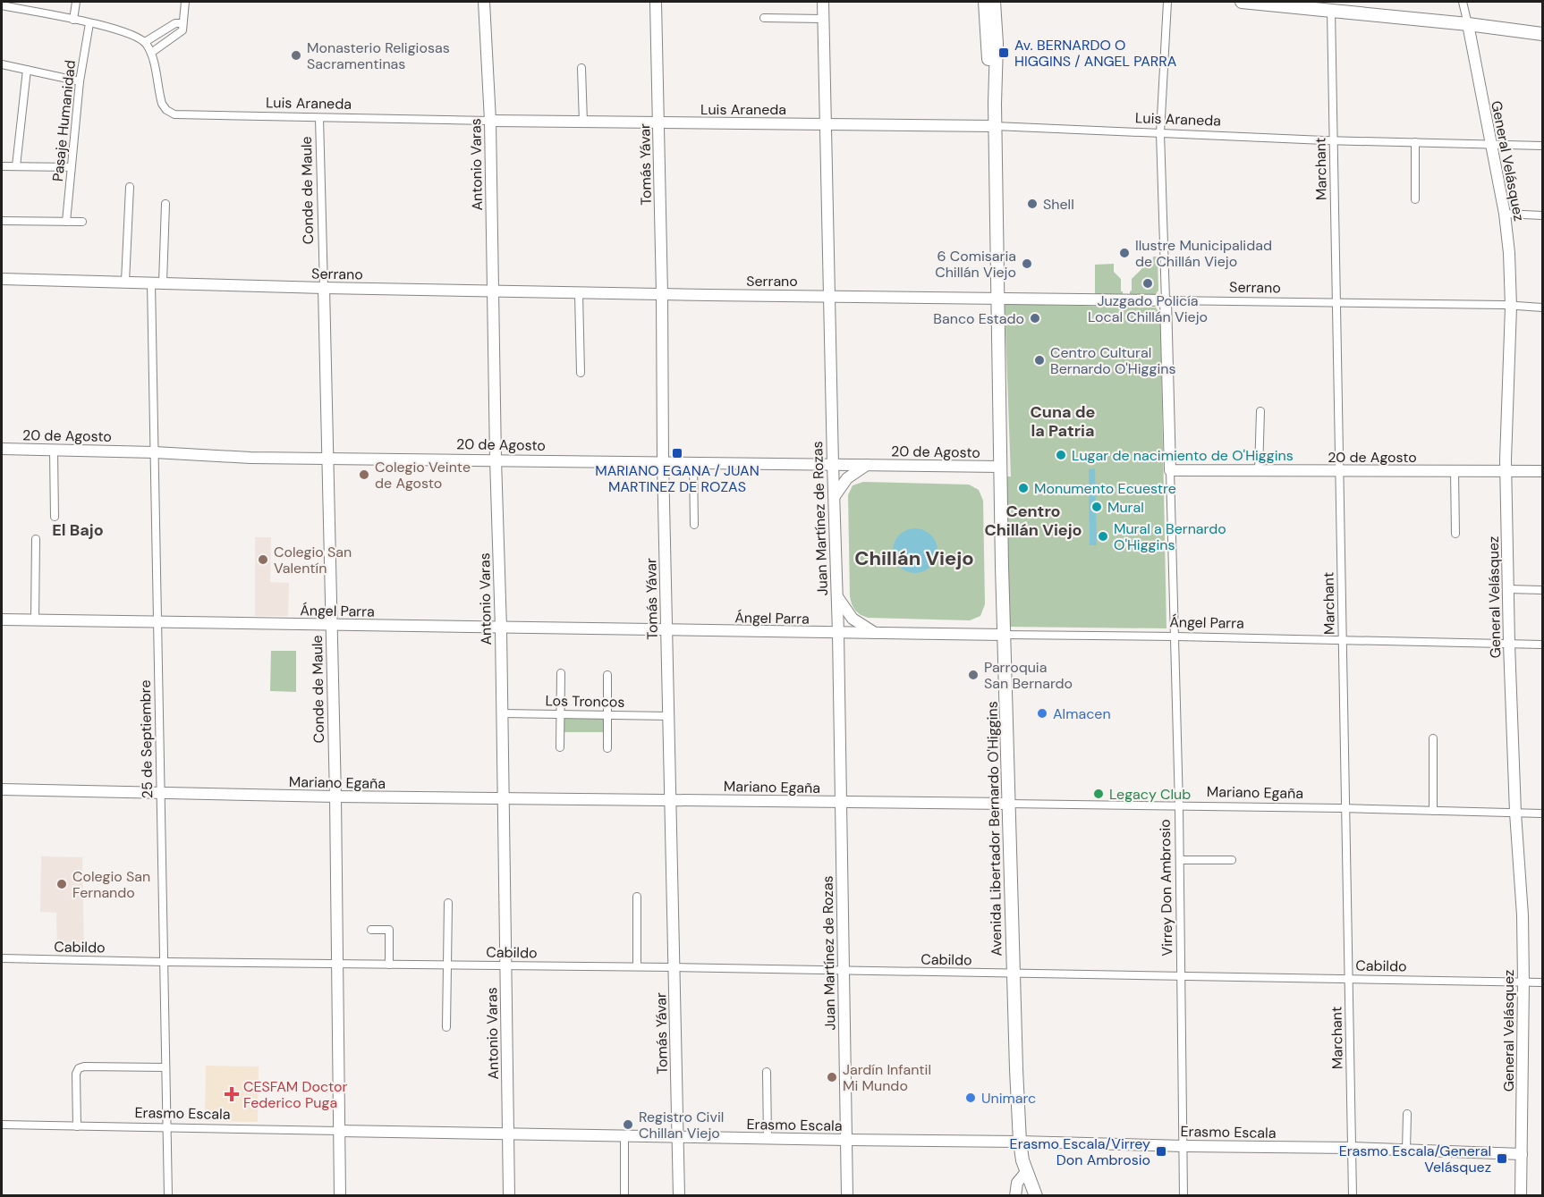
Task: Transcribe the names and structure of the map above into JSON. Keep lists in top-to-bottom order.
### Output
{
  "streets": {
    "main road": ["Avenida Libertador Bernardo O'Higgins"],
    "street": [
      "Luis Araneda",
      "Pasaje Humanidad",
      "General Velásquez",
      "Antonio Varas",
      "Tomás Yávar",
      "Marchant",
      "Conde de Maule",
      "Serrano",
      "20 de Agosto",
      "Juan Martínez de Rozas",
      "Ángel Parra",
      "Los Troncos",
      "25 de Septiembre",
      "Mariano Egaña",
      "Virrey Don Ambrosio",
      "Cabildo",
      "Erasmo Escala"
    ]
  },
  "crossings": [
    ["Luis Araneda", "General Velásquez"],
    ["Luis Araneda", "Antonio Varas"],
    ["Luis Araneda", "Tomás Yávar"],
    ["Luis Araneda", "Marchant"],
    ["Luis Araneda", "Conde de Maule"],
    ["Luis Araneda", "Juan Martínez de Rozas"],
    ["Luis Araneda", "Avenida Libertador Bernardo O'Higgins"],
    ["Luis Araneda", "Virrey Don Ambrosio"],
    ["General Velásquez", "Serrano"],
    ["General Velásquez", "20 de Agosto"],
    ["General Velásquez", "Ángel Parra"],
    ["General Velásquez", "Mariano Egaña"],
    ["General Velásquez", "Cabildo"],
    ["General Velásquez", "Erasmo Escala"],
    ["Antonio Varas", "Serrano"],
    ["Antonio Varas", "20 de Agosto"],
    ["Antonio Varas", "Ángel Parra"],
    ["Antonio Varas", "Los Troncos"],
    ["Antonio Varas", "Mariano Egaña"],
    ["Antonio Varas", "Cabildo"],
    ["Antonio Varas", "Erasmo Escala"],
    ["Tomás Yávar", "Serrano"],
    ["Tomás Yávar", "20 de Agosto"],
    ["Tomás Yávar", "Ángel Parra"],
    ["Tomás Yávar", "Los Troncos"],
    ["Tomás Yávar", "Mariano Egaña"],
    ["Tomás Yávar", "Cabildo"],
    ["Tomás Yávar", "Erasmo Escala"],
    ["Marchant", "Serrano"],
    ["Marchant", "20 de Agosto"],
    ["Marchant", "Ángel Parra"],
    ["Marchant", "Mariano Egaña"],
    ["Marchant", "Cabildo"],
    ["Marchant", "Erasmo Escala"],
    ["Conde de Maule", "Serrano"],
    ["Conde de Maule", "20 de Agosto"],
    ["Conde de Maule", "Ángel Parra"],
    ["Conde de Maule", "Mariano Egaña"],
    ["Conde de Maule", "Cabildo"],
    ["Conde de Maule", "Erasmo Escala"],
    ["Serrano", "Juan Martínez de Rozas"],
    ["Serrano", "25 de Septiembre"],
    ["Serrano", "Avenida Libertador Bernardo O'Higgins"],
    ["Serrano", "Virrey Don Ambrosio"],
    ["20 de Agosto", "Juan Martínez de Rozas"],
    ["20 de Agosto", "25 de Septiembre"],
    ["20 de Agosto", "Avenida Libertador Bernardo O'Higgins"],
    ["20 de Agosto", "Virrey Don Ambrosio"],
    ["Juan Martínez de Rozas", "Ángel Parra"],
    ["Juan Martínez de Rozas", "Mariano Egaña"],
    ["Juan Martínez de Rozas", "Cabildo"],
    ["Juan Martínez de Rozas", "Erasmo Escala"],
    ["Ángel Parra", "25 de Septiembre"],
    ["Ángel Parra", "Avenida Libertador Bernardo O'Higgins"],
    ["Ángel Parra", "Virrey Don Ambrosio"],
    ["25 de Septiembre", "Mariano Egaña"],
    ["25 de Septiembre", "Cabildo"],
    ["25 de Septiembre", "Erasmo Escala"],
    ["Mariano Egaña", "Avenida Libertador Bernardo O'Higgins"],
    ["Mariano Egaña", "Virrey Don Ambrosio"],
    ["Avenida Libertador Bernardo O'Higgins", "Cabildo"],
    ["Avenida Libertador Bernardo O'Higgins", "Erasmo Escala"],
    ["Virrey Don Ambrosio", "Cabildo"],
    ["Virrey Don Ambrosio", "Erasmo Escala"]
  ],
  "districts": [
    "Cuna de la Patria",
    "Centro Chillán Viejo",
    "El Bajo",
    "Chillán Viejo"
  ],
  "places": {
    "transit": [
      "Av. BERNARDO O HIGGINS / ANGEL PARRA",
      "MARIANO EGANA / JUAN MARTINEZ DE ROZAS",
      "Erasmo Escala/Virrey Don Ambrosio",
      "Erasmo Escala/General Velásquez"
    ],
    "other": [
      "Monasterio Religiosas Sacramentinas",
      "Shell",
      "Ilustre Municipalidad de Chillán Viejo",
      "6 Comisaria Chillán Viejo",
      "Juzgado Policía Local Chillán Viejo",
      "Banco Estado",
      "Centro Cultural Bernardo O'Higgins",
      "Lugar de nacimiento de O'Higgins",
      "Colegio Veinte de Agosto",
      "Monumento Ecuestre",
      "Mural",
      "Mural a Bernardo O'Higgins",
      "Colegio San Valentín",
      "Parroquia San Bernardo",
      "Almacen",
      "Legacy Club",
      "Colegio San Fernando",
      "Jardín Infantil Mi Mundo",
      "Unimarc",
      "Registro Civil Chillan Viejo"
    ],
    "health": ["CESFAM Doctor Federico Puga"]
  }
}
